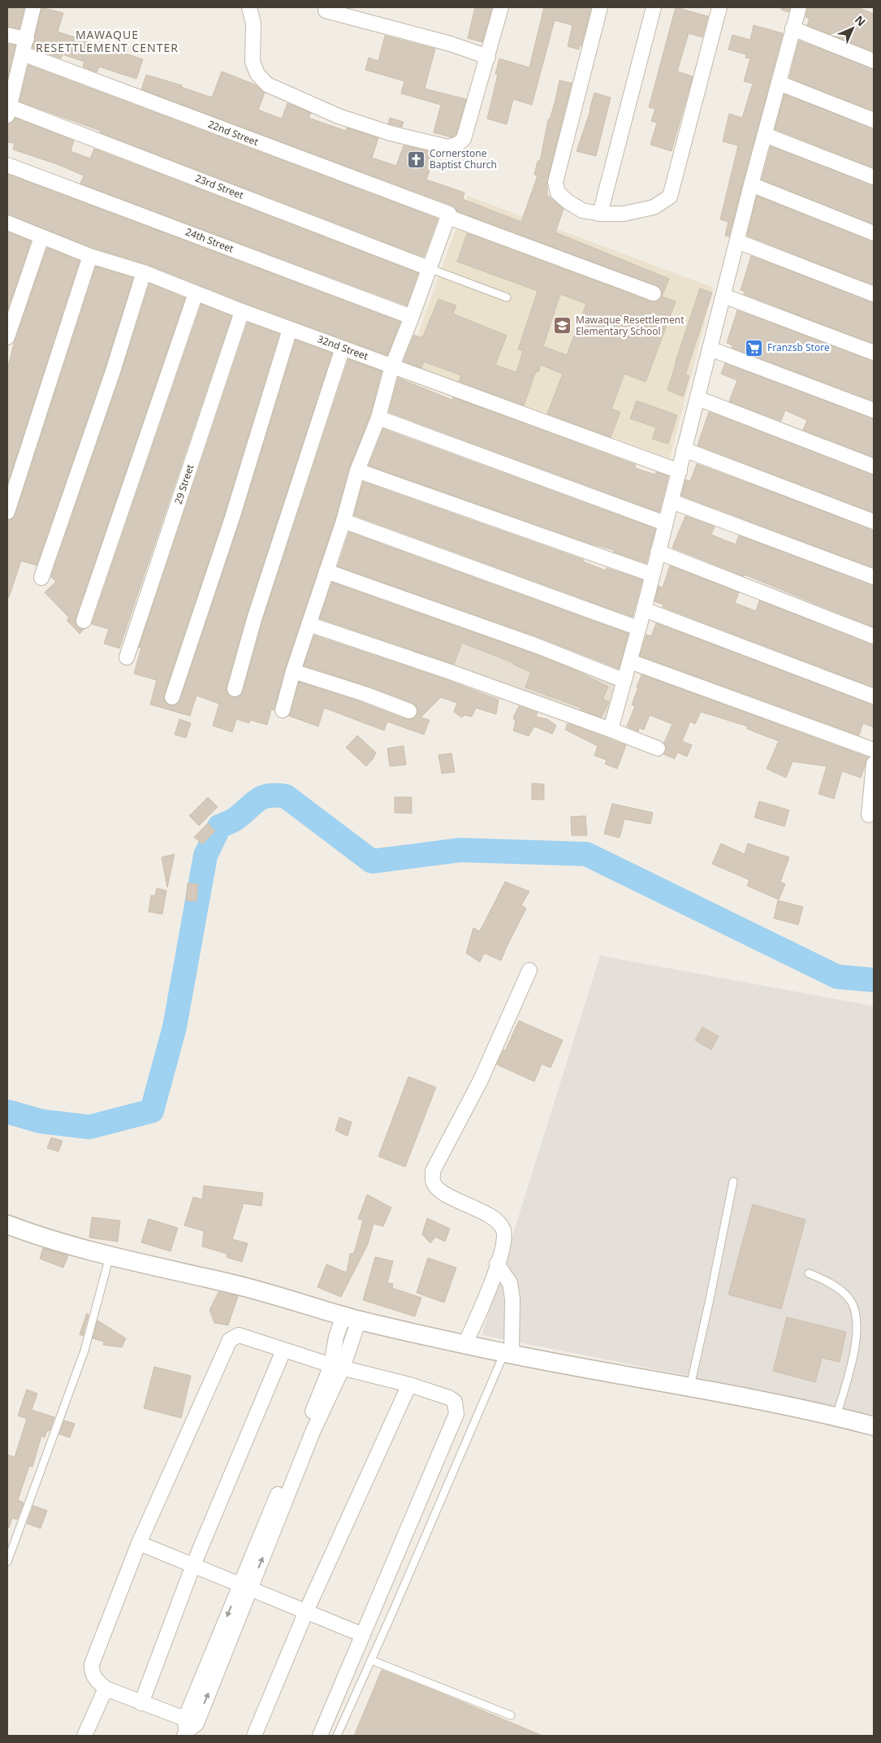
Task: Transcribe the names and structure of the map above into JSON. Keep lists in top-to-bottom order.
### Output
{
  "streets": {
    "street": [
      "22nd Street",
      "23rd Street",
      "24th Street",
      "32nd Street",
      "29 Street"
    ]
  },
  "crossings": [
    ["32nd Street", "29 Street"]
  ],
  "districts": ["MAWAQUE RESETTLEMENT CENTER"],
  "places": {
    "church": ["Cornerstone Baptist Church"],
    "school or university": ["Mawaque Resettlement Elementary School"],
    "supermarket": ["Franzsb Store"]
  },
  "north": "top right"
}
